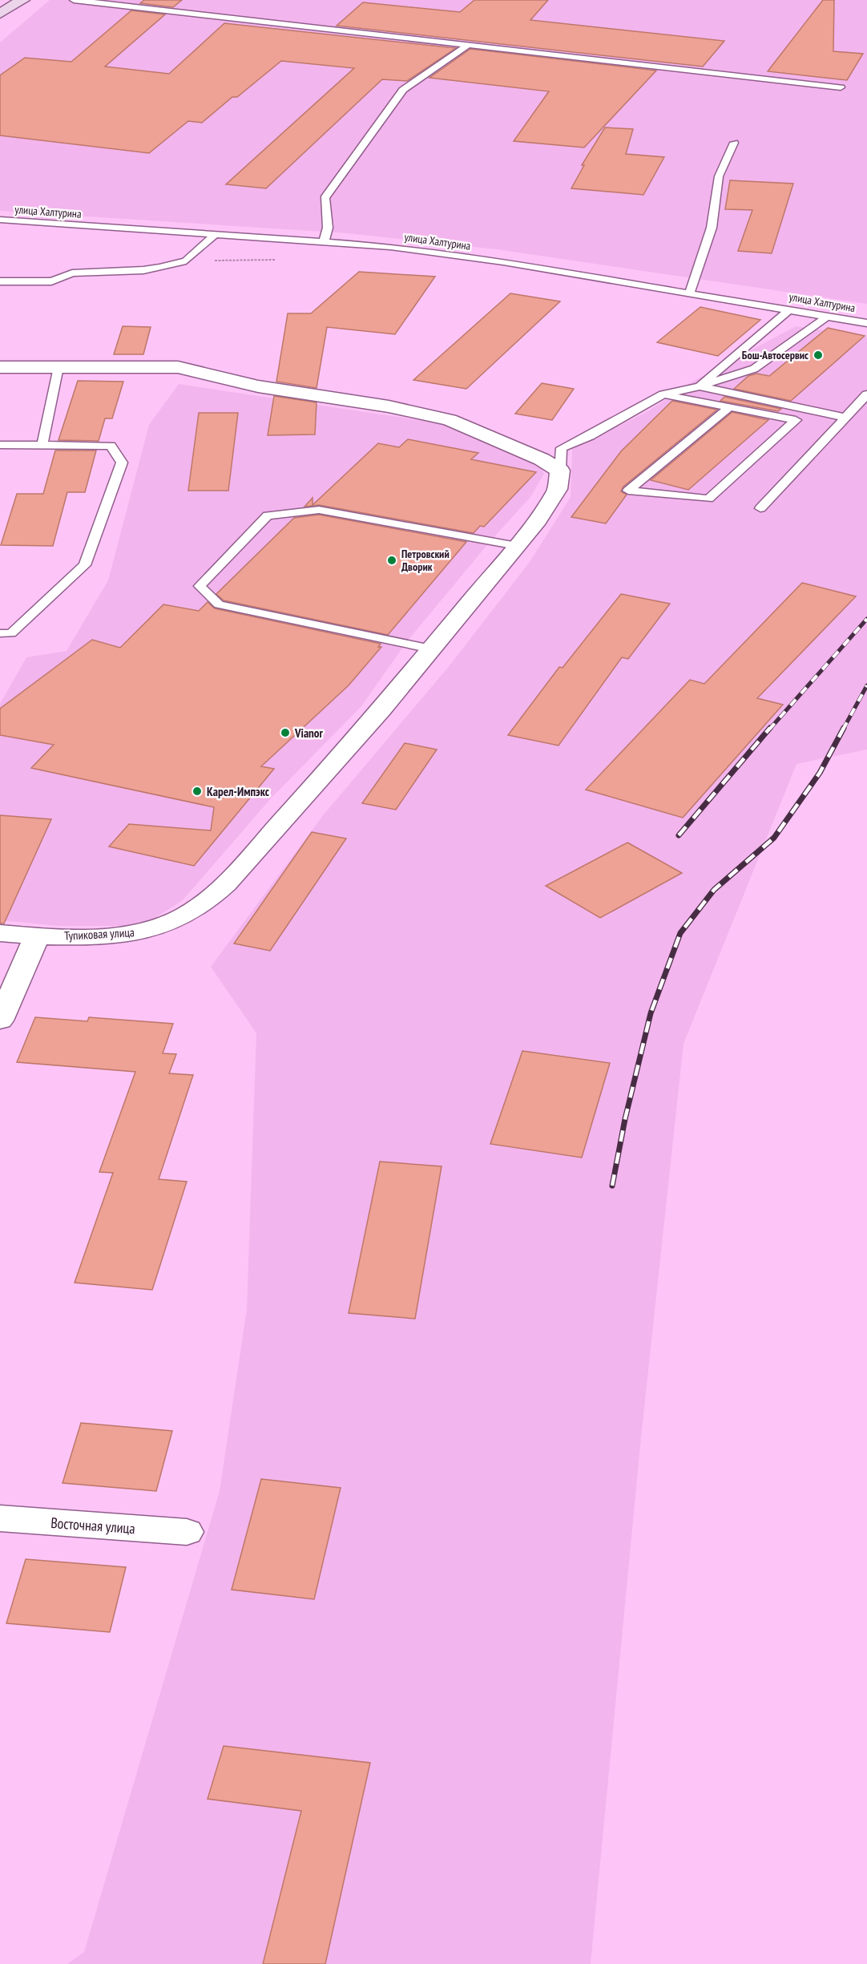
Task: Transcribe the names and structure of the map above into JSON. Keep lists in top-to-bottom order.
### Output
{
  "streets": {
    "street": ["Тупиковая улица", "Восточная улица"],
    "lane": ["улица Халтурина"]
  },
  "places": [
    "Бош-Автосервис",
    "Петровский Дворик",
    "Vianor",
    "Карел-Импэкс"
  ]
}
